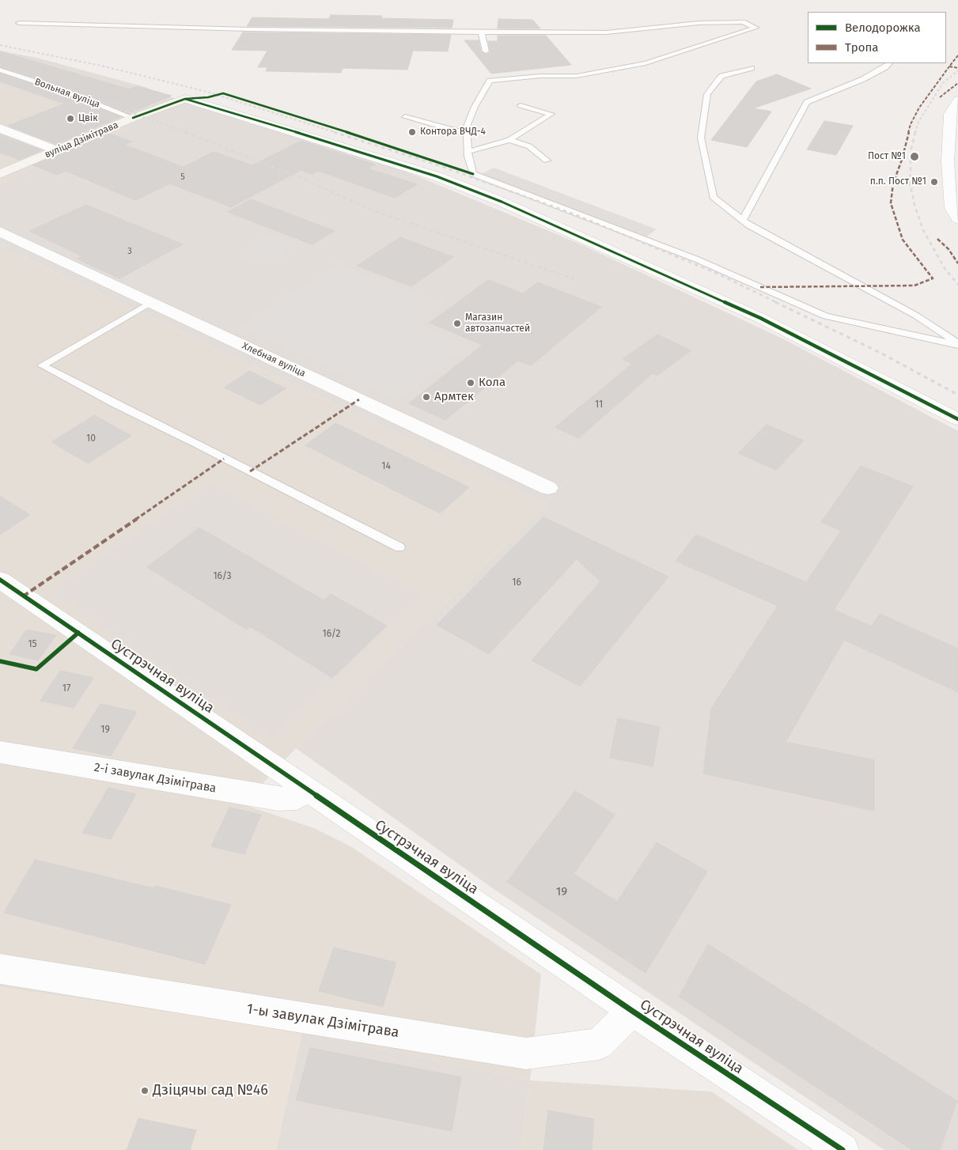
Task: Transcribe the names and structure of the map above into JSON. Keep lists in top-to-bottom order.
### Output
{
  "streets": {
    "street": [
      "вуліца Дзімітрава",
      "Хлебная вуліца",
      "Сустрэчная вуліца",
      "2-і завулак Дзімітрава",
      "1-ы завулак Дзімітрава"
    ],
    "lane": ["Вольная вуліца"]
  },
  "crossings": [
    ["Вольная вуліца", "вуліца Дзімітрава"],
    ["Сустрэчная вуліца", "2-і завулак Дзімітрава"],
    ["Сустрэчная вуліца", "1-ы завулак Дзімітрава"]
  ],
  "places": [
    "Цвік",
    "Контора ВЧД-4",
    "Пост №1",
    "п.п. Пост №1",
    "Магазин автозапчастей",
    "Кола",
    "Армтек",
    "Дзіцячы сад №46"
  ],
  "house_numbers": [
    "5",
    "3",
    "11",
    "10",
    "14",
    "16/3",
    "16",
    "16/2",
    "15",
    "17",
    "19",
    "19"
  ],
  "legend": ["Велодорожка", "Тропа"]
}
